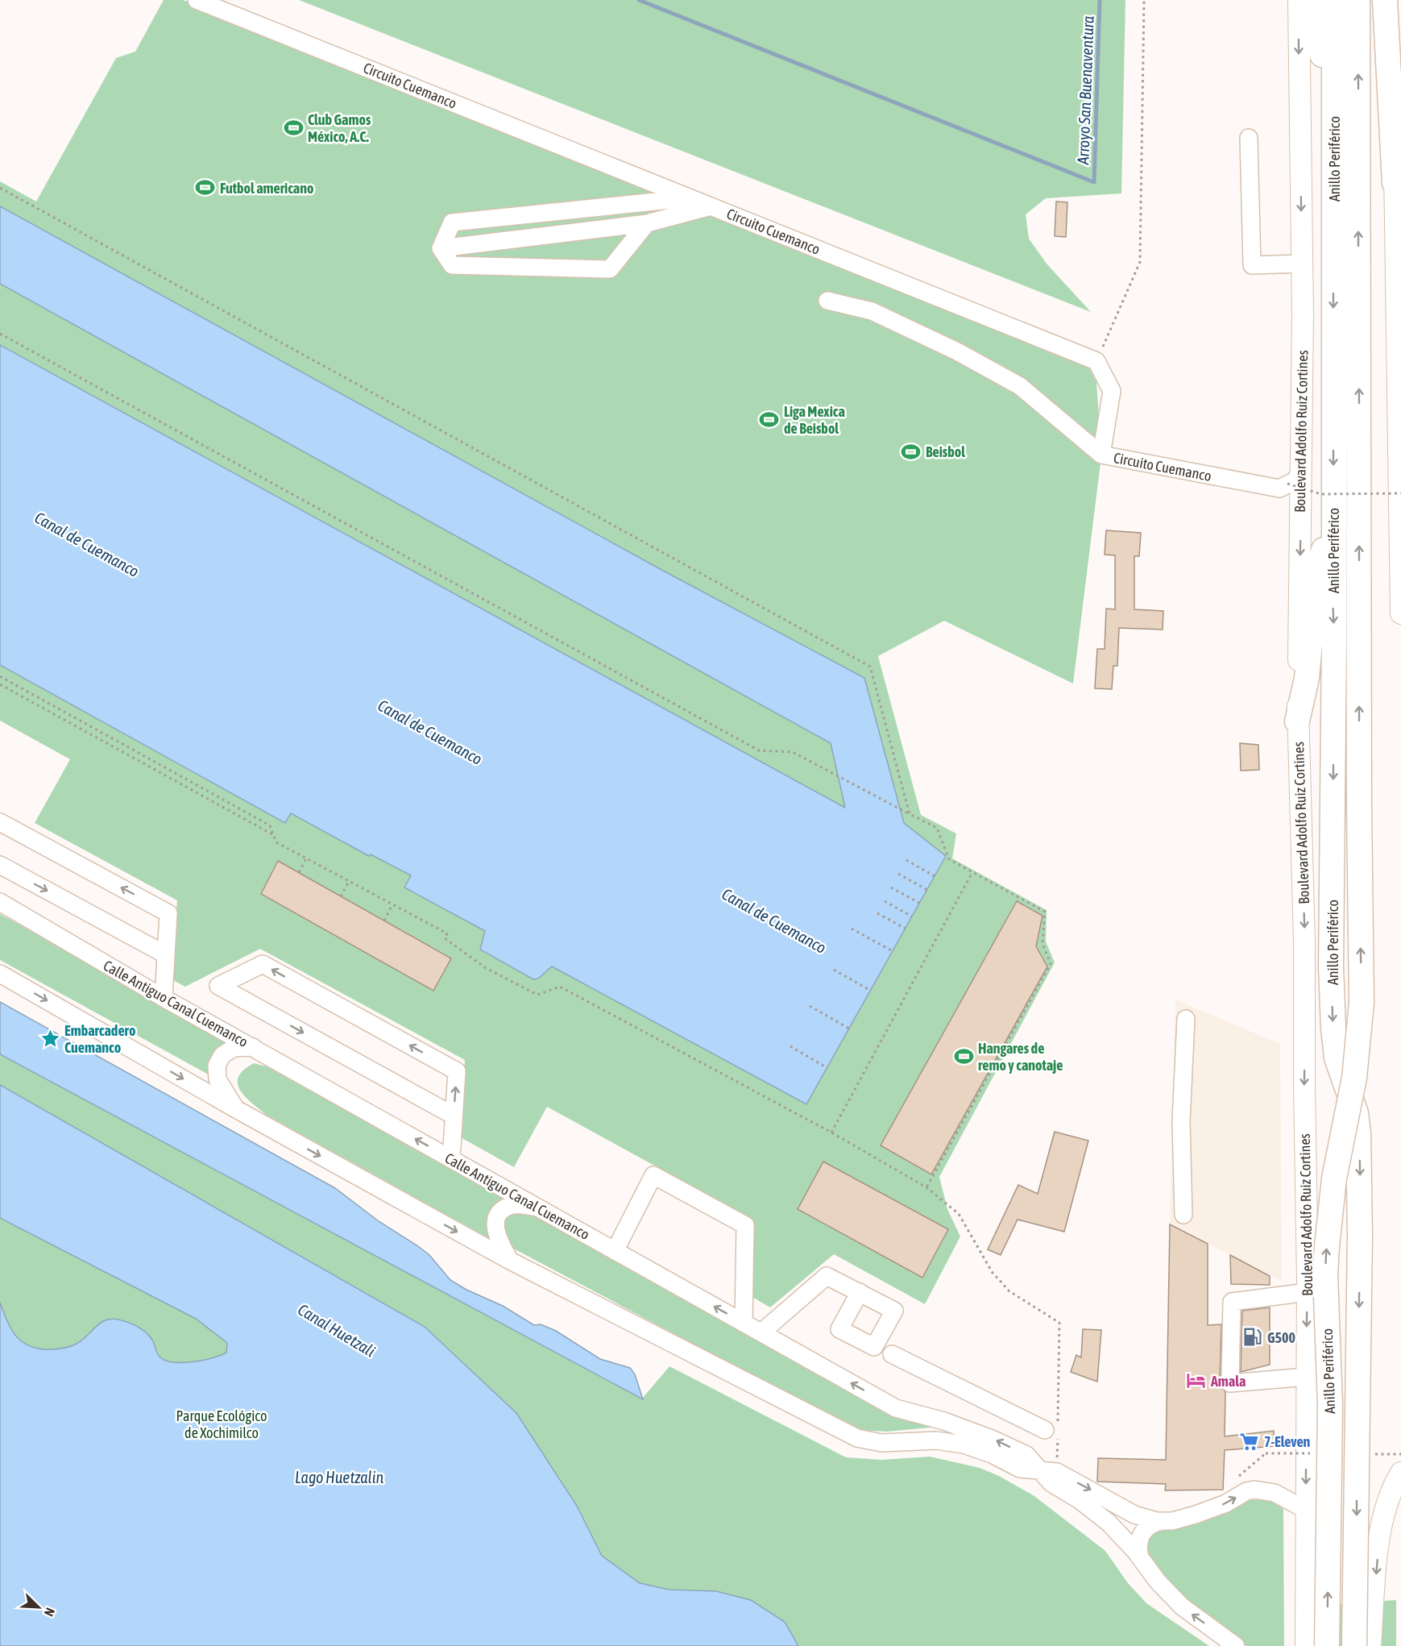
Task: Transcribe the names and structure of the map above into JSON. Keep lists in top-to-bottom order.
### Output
{
  "streets": {
    "highway": ["Anillo Periférico"],
    "main road": ["Boulevard Adolfo Ruiz Cortines"],
    "street": ["Circuito Cuemanco", "Calle Antiguo Canal Cuemanco"]
  },
  "crossings": [
    ["Circuito Cuemanco", "Boulevard Adolfo Ruiz Cortines"],
    ["Boulevard Adolfo Ruiz Cortines", "Calle Antiguo Canal Cuemanco"]
  ],
  "water": [
    "Arroyo San Buenaventura",
    "Canal de Cuemanco",
    "Canal Huetzali",
    "Lago Huetzalin"
  ],
  "parks": ["Parque Ecológico de Xochimilco"],
  "places": {
    "sports": [
      "Club Gamos México, A.C.",
      "Futbol americano",
      "Liga Mexica de Beisbol",
      "Beisbol",
      "Hangares de remo y canotaje"
    ],
    "place": ["Embarcadero Cuemanco"],
    "fuel station": ["G500"],
    "hotel": ["Amala"],
    "supermarket": ["7-Eleven"]
  },
  "north": "bottom right"
}
